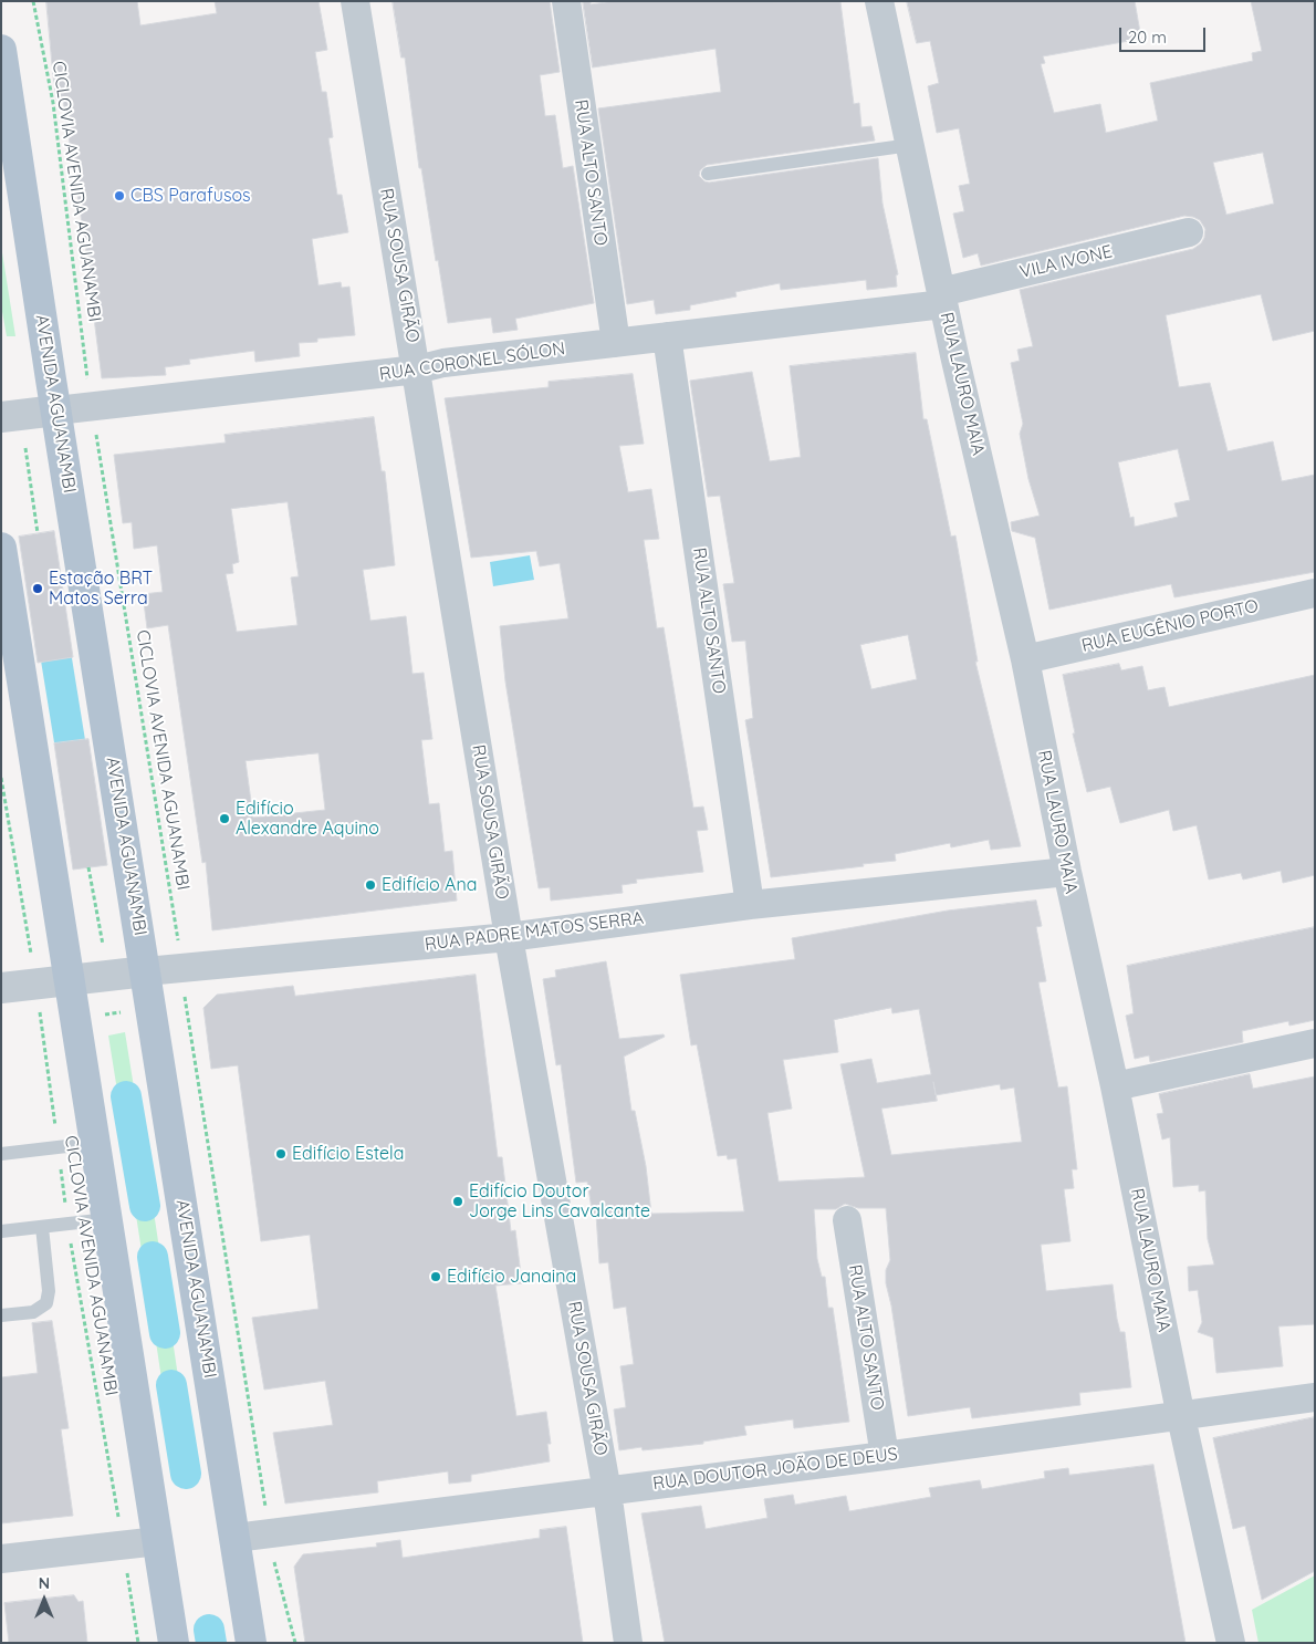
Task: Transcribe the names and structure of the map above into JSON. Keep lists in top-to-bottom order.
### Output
{
  "streets": {
    "main road": ["AVENIDA AGUANAMBI"],
    "street": [
      "RUA ALTO SANTO",
      "VILA IVONE",
      "RUA SOUSA GIRÃO",
      "RUA CORONEL SÓLON",
      "RUA LAURO MAIA",
      "RUA EUGÊNIO PORTO",
      "RUA PADRE MATOS SERRA",
      "RUA DOUTOR JOÃO DE DEUS"
    ],
    "path": ["CICLOVIA AVENIDA AGUANAMBI"]
  },
  "crossings": [
    ["RUA ALTO SANTO", "RUA CORONEL SÓLON"],
    ["RUA ALTO SANTO", "RUA PADRE MATOS SERRA"],
    ["RUA ALTO SANTO", "RUA DOUTOR JOÃO DE DEUS"],
    ["VILA IVONE", "RUA CORONEL SÓLON"],
    ["VILA IVONE", "RUA LAURO MAIA"],
    ["RUA SOUSA GIRÃO", "RUA CORONEL SÓLON"],
    ["RUA SOUSA GIRÃO", "RUA PADRE MATOS SERRA"],
    ["RUA SOUSA GIRÃO", "RUA DOUTOR JOÃO DE DEUS"],
    ["RUA CORONEL SÓLON", "RUA LAURO MAIA"],
    ["RUA CORONEL SÓLON", "AVENIDA AGUANAMBI"],
    ["RUA LAURO MAIA", "RUA EUGÊNIO PORTO"],
    ["RUA LAURO MAIA", "RUA PADRE MATOS SERRA"],
    ["RUA LAURO MAIA", "RUA DOUTOR JOÃO DE DEUS"],
    ["AVENIDA AGUANAMBI", "RUA PADRE MATOS SERRA"],
    ["AVENIDA AGUANAMBI", "RUA DOUTOR JOÃO DE DEUS"]
  ],
  "places": [
    "CBS Parafusos",
    "Estação BRT Matos Serra",
    "Edifício Alexandre Aquino",
    "Edifício Ana",
    "Edifício Estela",
    "Edifício Doutor Jorge Lins Cavalcante",
    "Edifício Janaina"
  ],
  "scale_bar": "20 m",
  "north": "top"
}
